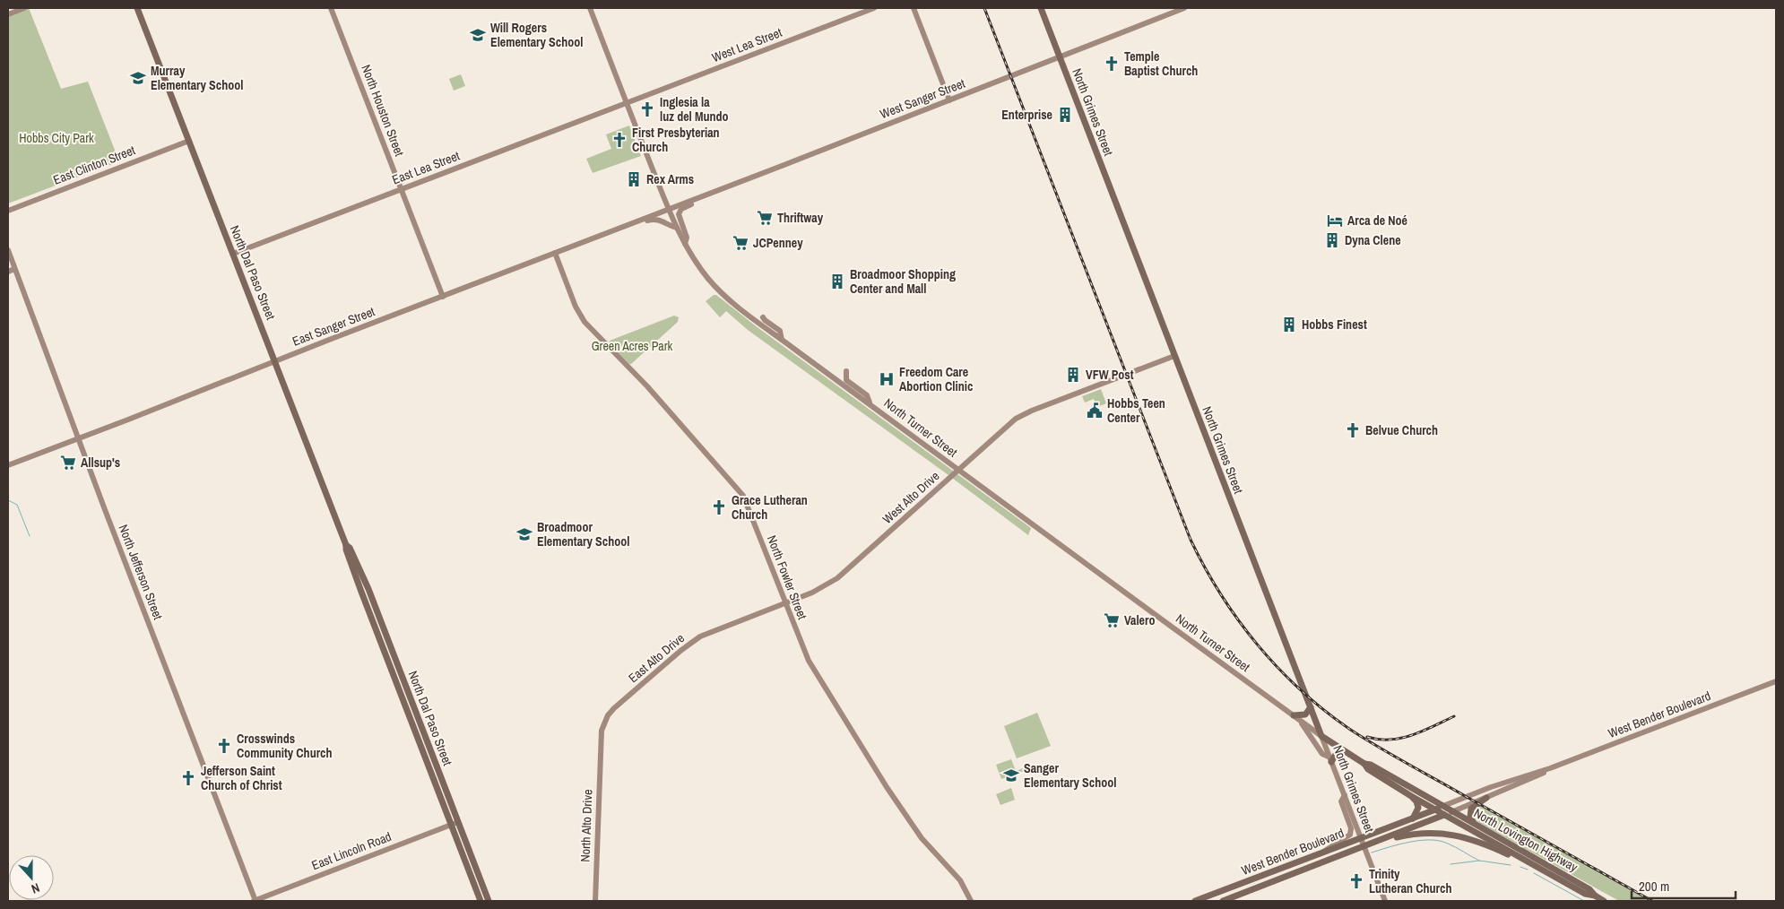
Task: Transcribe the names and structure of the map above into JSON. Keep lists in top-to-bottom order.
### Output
{
  "streets": {
    "main road": [
      "North Grimes Street",
      "North Dal Paso Street",
      "North Turner Street",
      "West Bender Boulevard",
      "North Lovington Highway"
    ],
    "street": [
      "West Lea Street",
      "West Sanger Street",
      "North Houston Street",
      "East Clinton Street",
      "East Lea Street",
      "East Sanger Street",
      "West Alto Drive",
      "North Jefferson Street",
      "North Fowler Street",
      "East Alto Drive",
      "North Alto Drive",
      "East Lincoln Road"
    ]
  },
  "crossings": [
    ["West Lea Street", "East Lea Street"],
    ["West Lea Street", "North Turner Street"],
    ["West Sanger Street", "North Grimes Street"],
    ["West Sanger Street", "East Sanger Street"],
    ["West Sanger Street", "North Turner Street"],
    ["North Houston Street", "East Lea Street"],
    ["North Houston Street", "East Sanger Street"],
    ["North Grimes Street", "North Turner Street"],
    ["North Grimes Street", "West Alto Drive"],
    ["North Grimes Street", "West Bender Boulevard"],
    ["East Clinton Street", "North Dal Paso Street"],
    ["East Lea Street", "North Dal Paso Street"],
    ["East Lea Street", "North Turner Street"],
    ["North Dal Paso Street", "East Sanger Street"],
    ["North Dal Paso Street", "East Lincoln Road"],
    ["East Sanger Street", "North Turner Street"],
    ["East Sanger Street", "North Jefferson Street"],
    ["East Sanger Street", "North Fowler Street"],
    ["North Turner Street", "West Alto Drive"],
    ["North Turner Street", "West Bender Boulevard"],
    ["North Turner Street", "North Lovington Highway"],
    ["West Alto Drive", "North Fowler Street"],
    ["West Alto Drive", "East Alto Drive"],
    ["North Jefferson Street", "East Lincoln Road"],
    ["North Fowler Street", "East Alto Drive"],
    ["East Alto Drive", "North Alto Drive"],
    ["West Bender Boulevard", "North Lovington Highway"]
  ],
  "parks": ["Hobbs City Park", "Green Acres Park"],
  "places": {
    "school or university": [
      "Will Rogers Elementary School",
      "Murray Elementary School",
      "Broadmoor Elementary School",
      "Sanger Elementary School"
    ],
    "church": [
      "Temple Baptist Church",
      "Inglesia la luz del Mundo",
      "First Presbyterian Church",
      "Belvue Church",
      "Grace Lutheran Church",
      "Crosswinds Community Church",
      "Jefferson Saint Church of Christ",
      "Trinity Lutheran Church"
    ],
    "building": [
      "Enterprise",
      "Rex Arms",
      "Dyna Clene",
      "Broadmoor Shopping Center and Mall",
      "Hobbs Finest",
      "VFW Post"
    ],
    "supermarket": [
      "Thriftway",
      "JCPenney",
      "Allsup's",
      "Valero"
    ],
    "hotel": ["Arca de Noé"],
    "hospital": ["Freedom Care Abortion Clinic"],
    "public building": ["Hobbs Teen Center"]
  },
  "scale_bar": "200 m",
  "north": "bottom"
}
